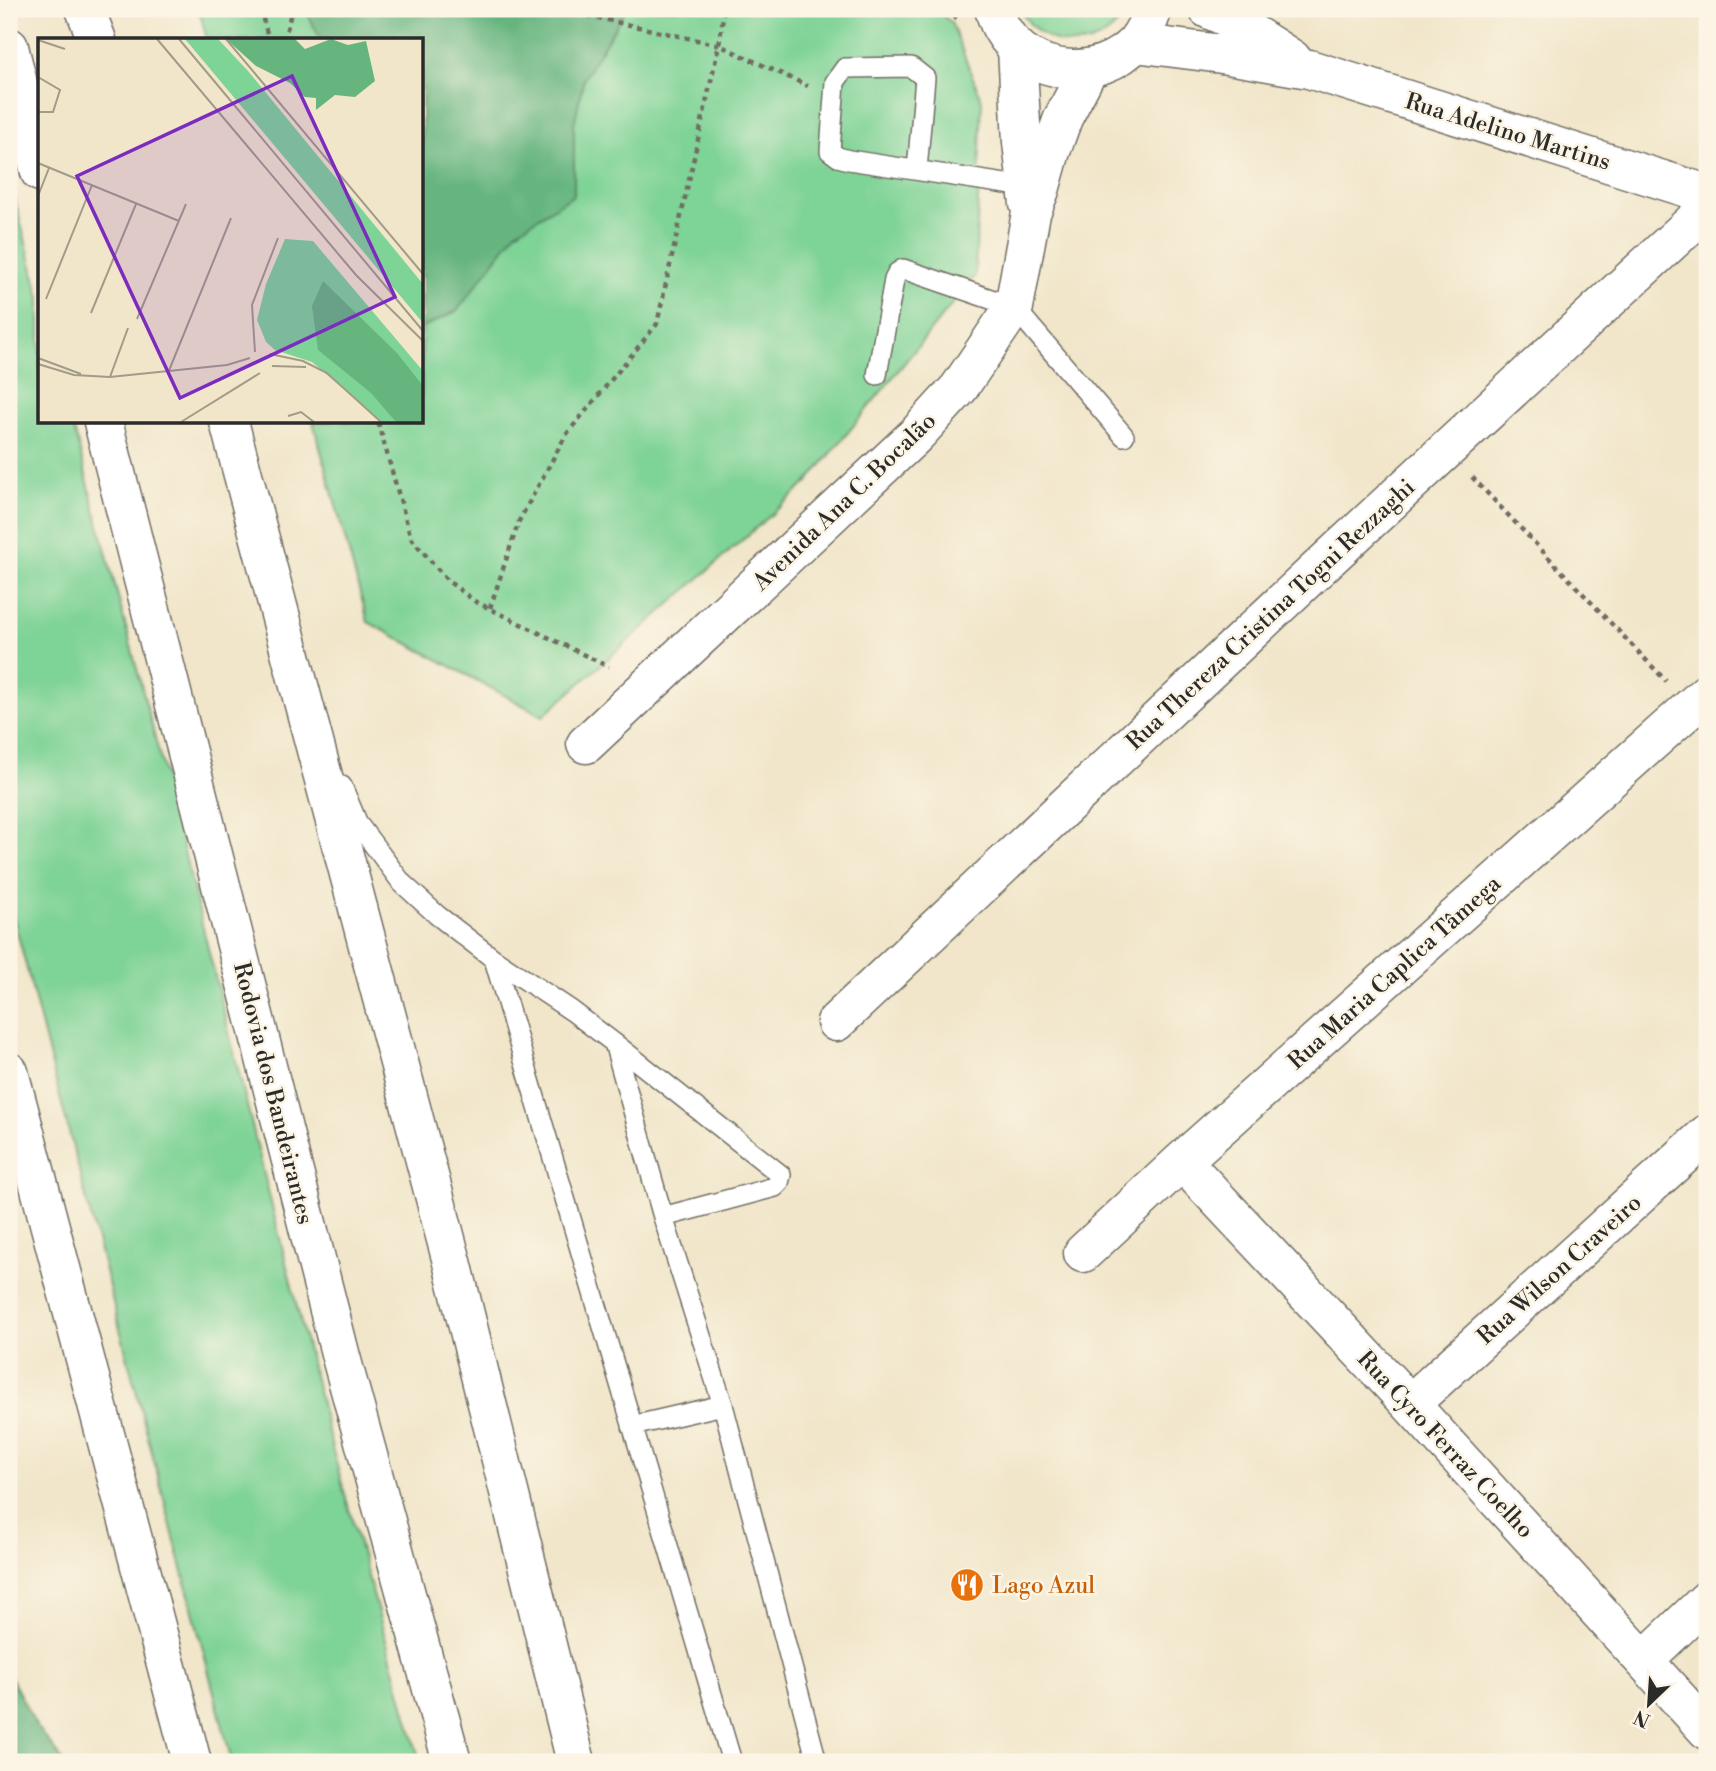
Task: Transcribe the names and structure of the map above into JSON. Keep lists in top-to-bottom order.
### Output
{
  "streets": {
    "main road": [
      "Rua Adelino Martins",
      "Avenida Ana C. Bocalão",
      "Rua Thereza Cristina Togni Rezzaghi",
      "Rua Maria Caplica Tâmega",
      "Rodovia dos Bandeirantes",
      "Rua Wilson Craveiro",
      "Rua Cyro Ferraz Coelho"
    ]
  },
  "crossings": [
    ["Rua Maria Caplica Tâmega", "Rua Cyro Ferraz Coelho"],
    ["Rua Wilson Craveiro", "Rua Cyro Ferraz Coelho"]
  ],
  "places": {
    "restaurant": ["Lago Azul"]
  },
  "north": "bottom left"
}
